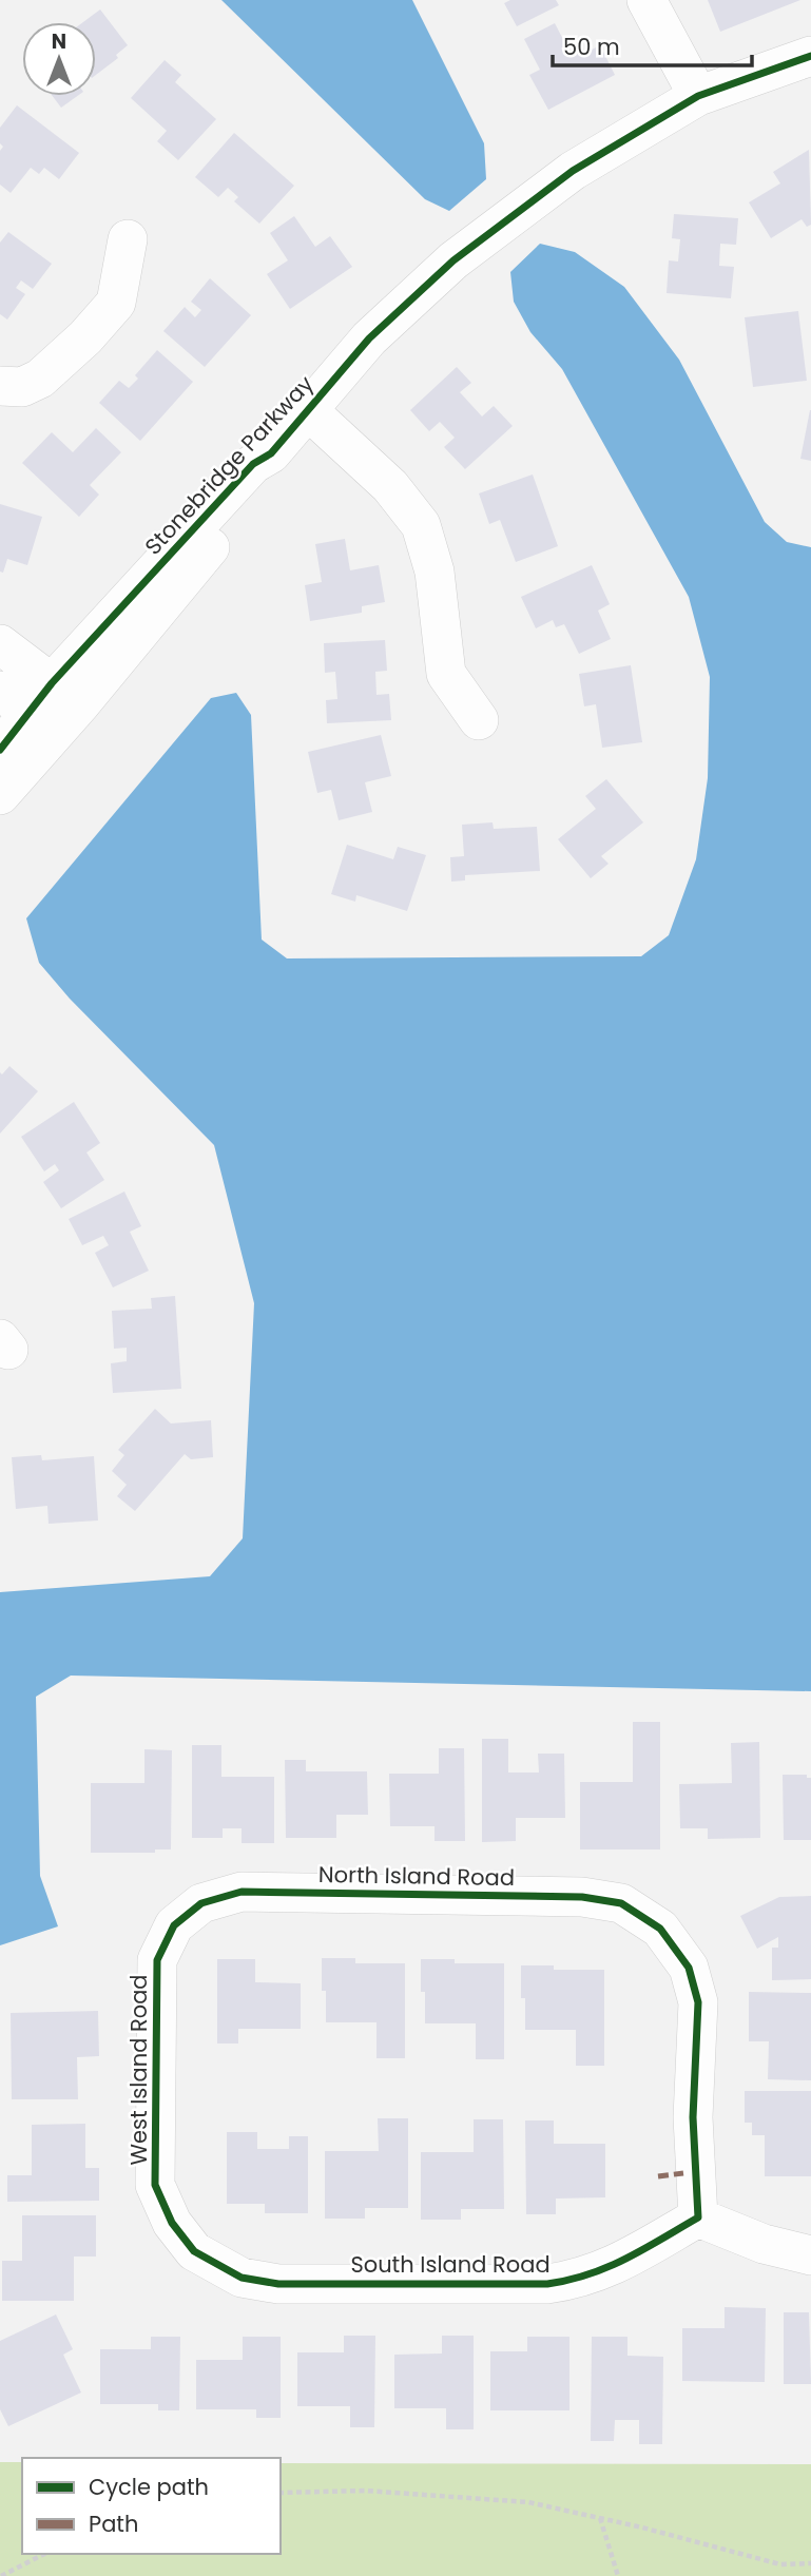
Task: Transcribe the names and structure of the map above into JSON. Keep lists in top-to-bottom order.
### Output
{
  "streets": {
    "street": [
      "Stonebridge Parkway",
      "North Island Road",
      "West Island Road",
      "South Island Road"
    ]
  },
  "crossings": [
    ["North Island Road", "West Island Road"],
    ["North Island Road", "South Island Road"],
    ["West Island Road", "South Island Road"]
  ],
  "legend": ["Cycle path", "Path"],
  "scale_bar": "50 m",
  "north": "top"
}
